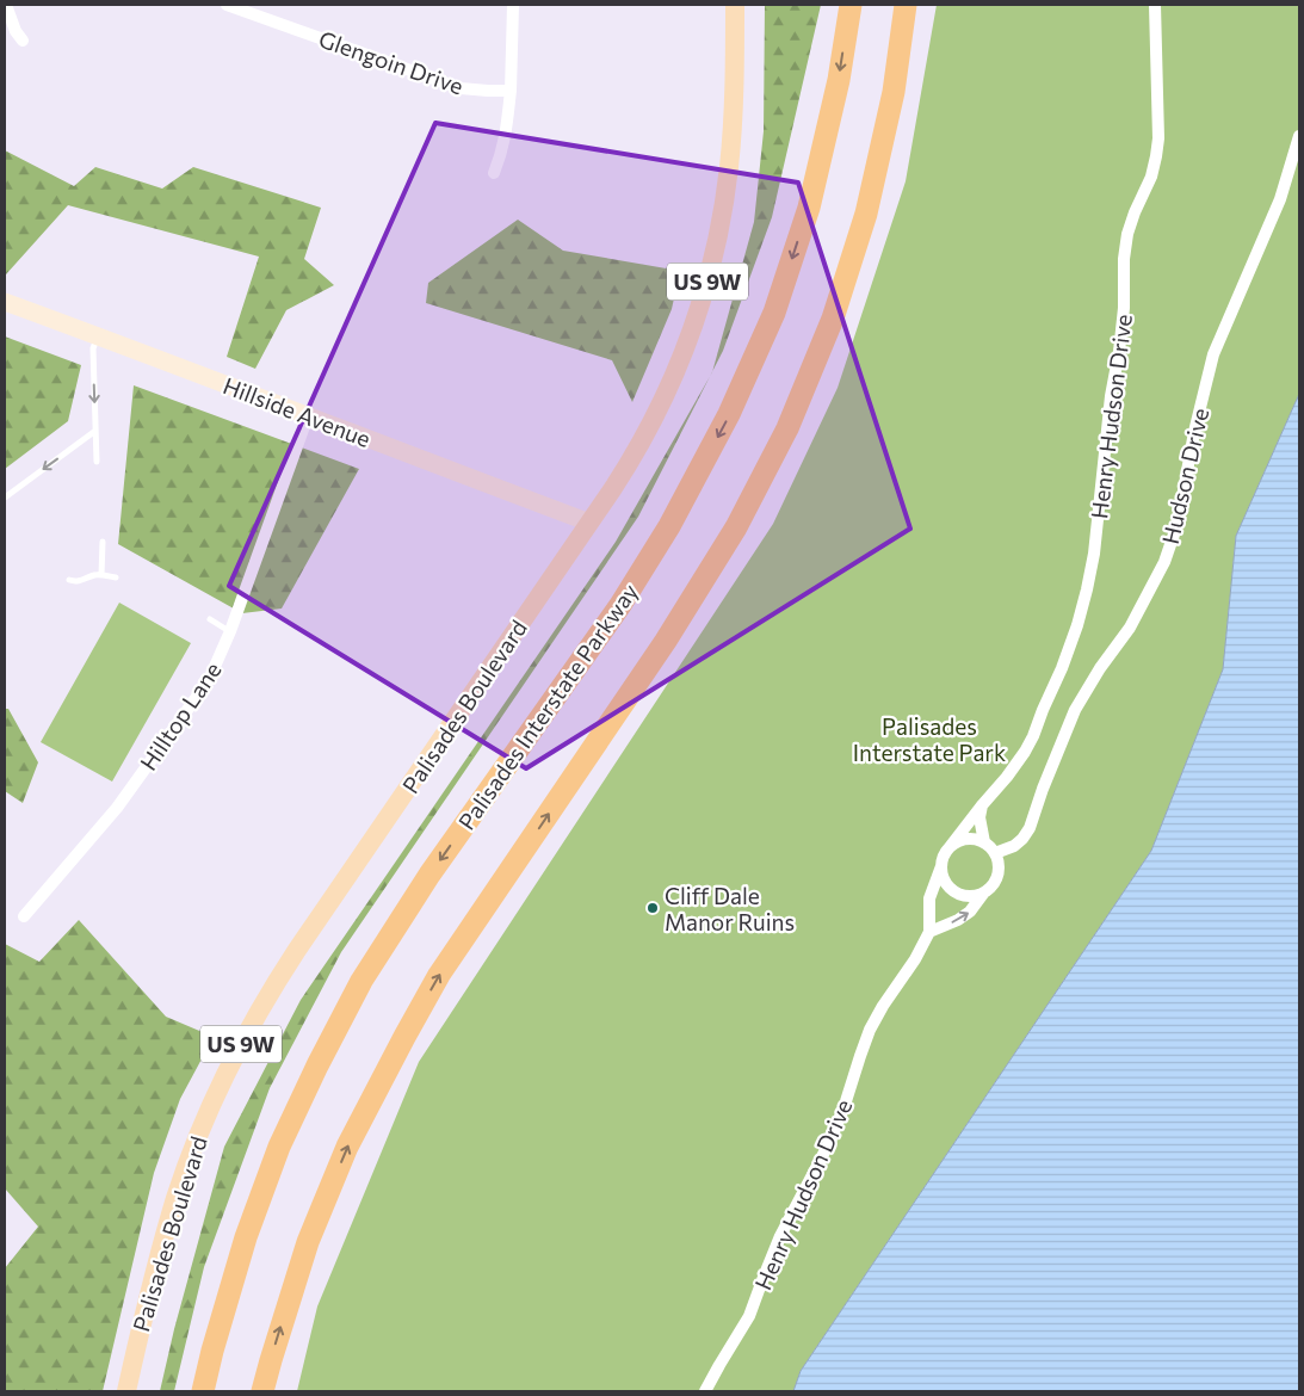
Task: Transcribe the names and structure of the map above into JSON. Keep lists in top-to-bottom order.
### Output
{
  "streets": {
    "highway": ["Palisades Interstate Parkway"],
    "main road": ["US 9W", "Hillside Avenue", "Palisades Boulevard"],
    "street": [
      "Glengoin Drive",
      "Henry Hudson Drive",
      "Hudson Drive",
      "Hilltop Lane"
    ]
  },
  "crossings": [
    ["Hillside Avenue", "Palisades Boulevard"],
    ["Hillside Avenue", "Hilltop Lane"],
    ["Henry Hudson Drive", "Hudson Drive"]
  ],
  "parks": ["Palisades Interstate Park"],
  "places": ["Cliff Dale Manor Ruins"]
}
